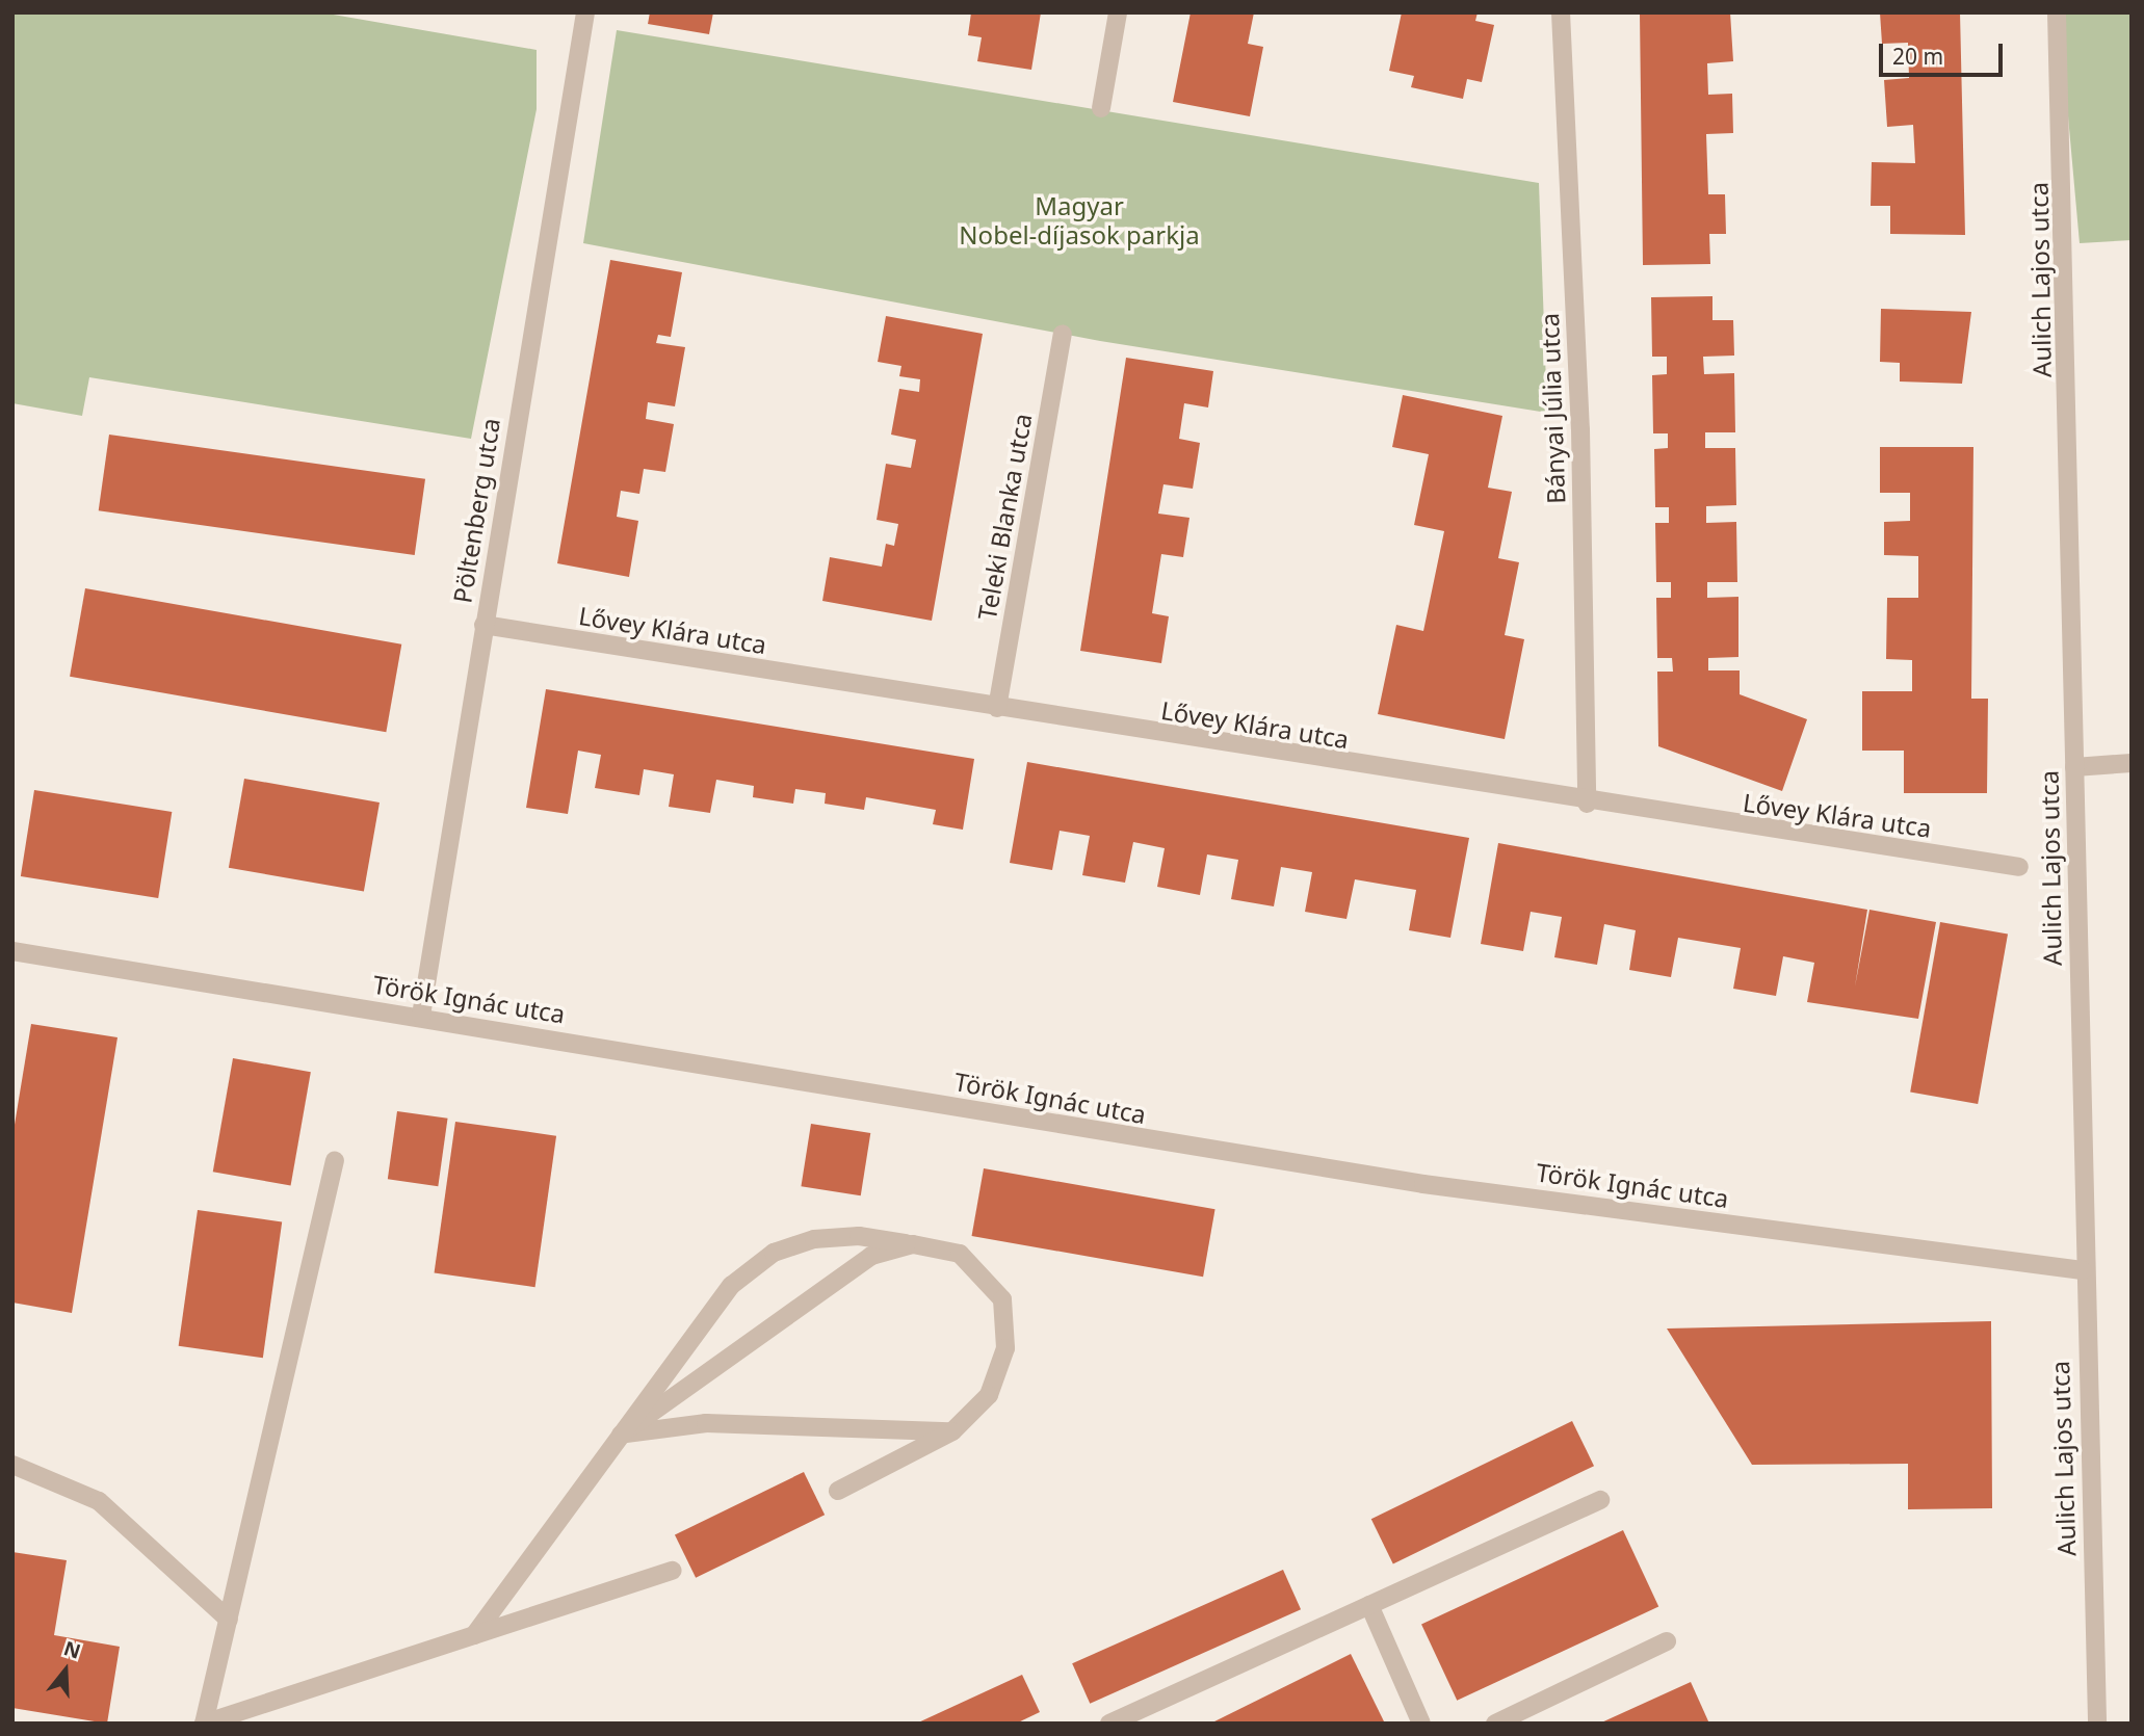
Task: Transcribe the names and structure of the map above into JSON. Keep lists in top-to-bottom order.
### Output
{
  "streets": {
    "street": [
      "Aulich Lajos utca",
      "Bányai Júlia utca",
      "Pöltenberg utca",
      "Teleki Blanka utca",
      "Lővey Klára utca",
      "Török Ignác utca"
    ]
  },
  "crossings": [
    ["Aulich Lajos utca", "Török Ignác utca"],
    ["Bányai Júlia utca", "Lővey Klára utca"],
    ["Pöltenberg utca", "Lővey Klára utca"],
    ["Pöltenberg utca", "Török Ignác utca"],
    ["Teleki Blanka utca", "Lővey Klára utca"]
  ],
  "parks": ["Magyar Nobel-díjasok parkja"],
  "scale_bar": "20 m",
  "north": "top"
}
